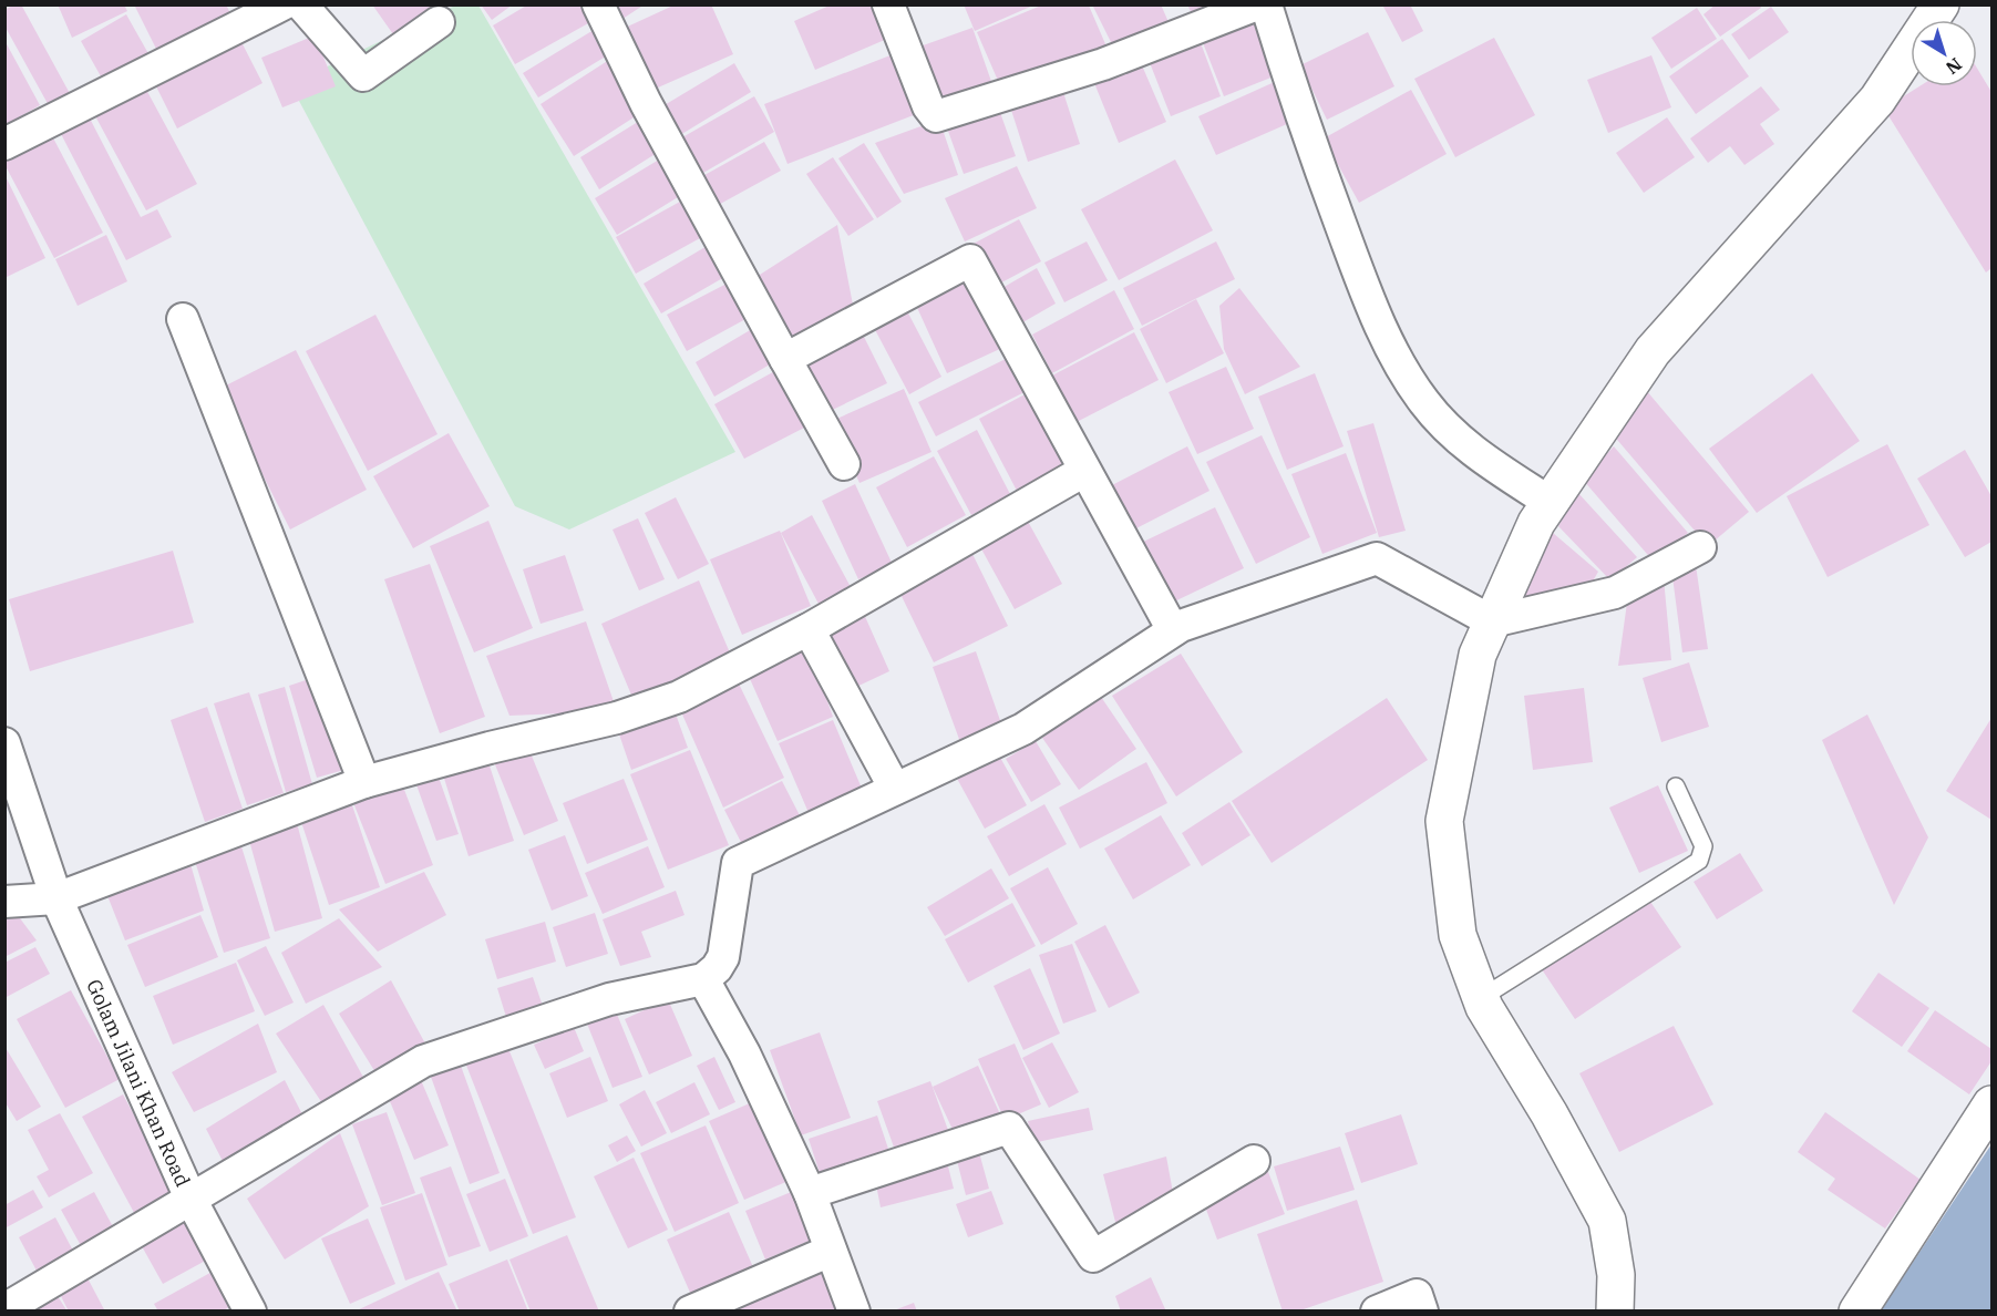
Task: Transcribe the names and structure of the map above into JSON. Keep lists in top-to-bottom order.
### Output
{
  "streets": {
    "street": ["Golam Jilani Khan Road"]
  },
  "north": "bottom right"
}
